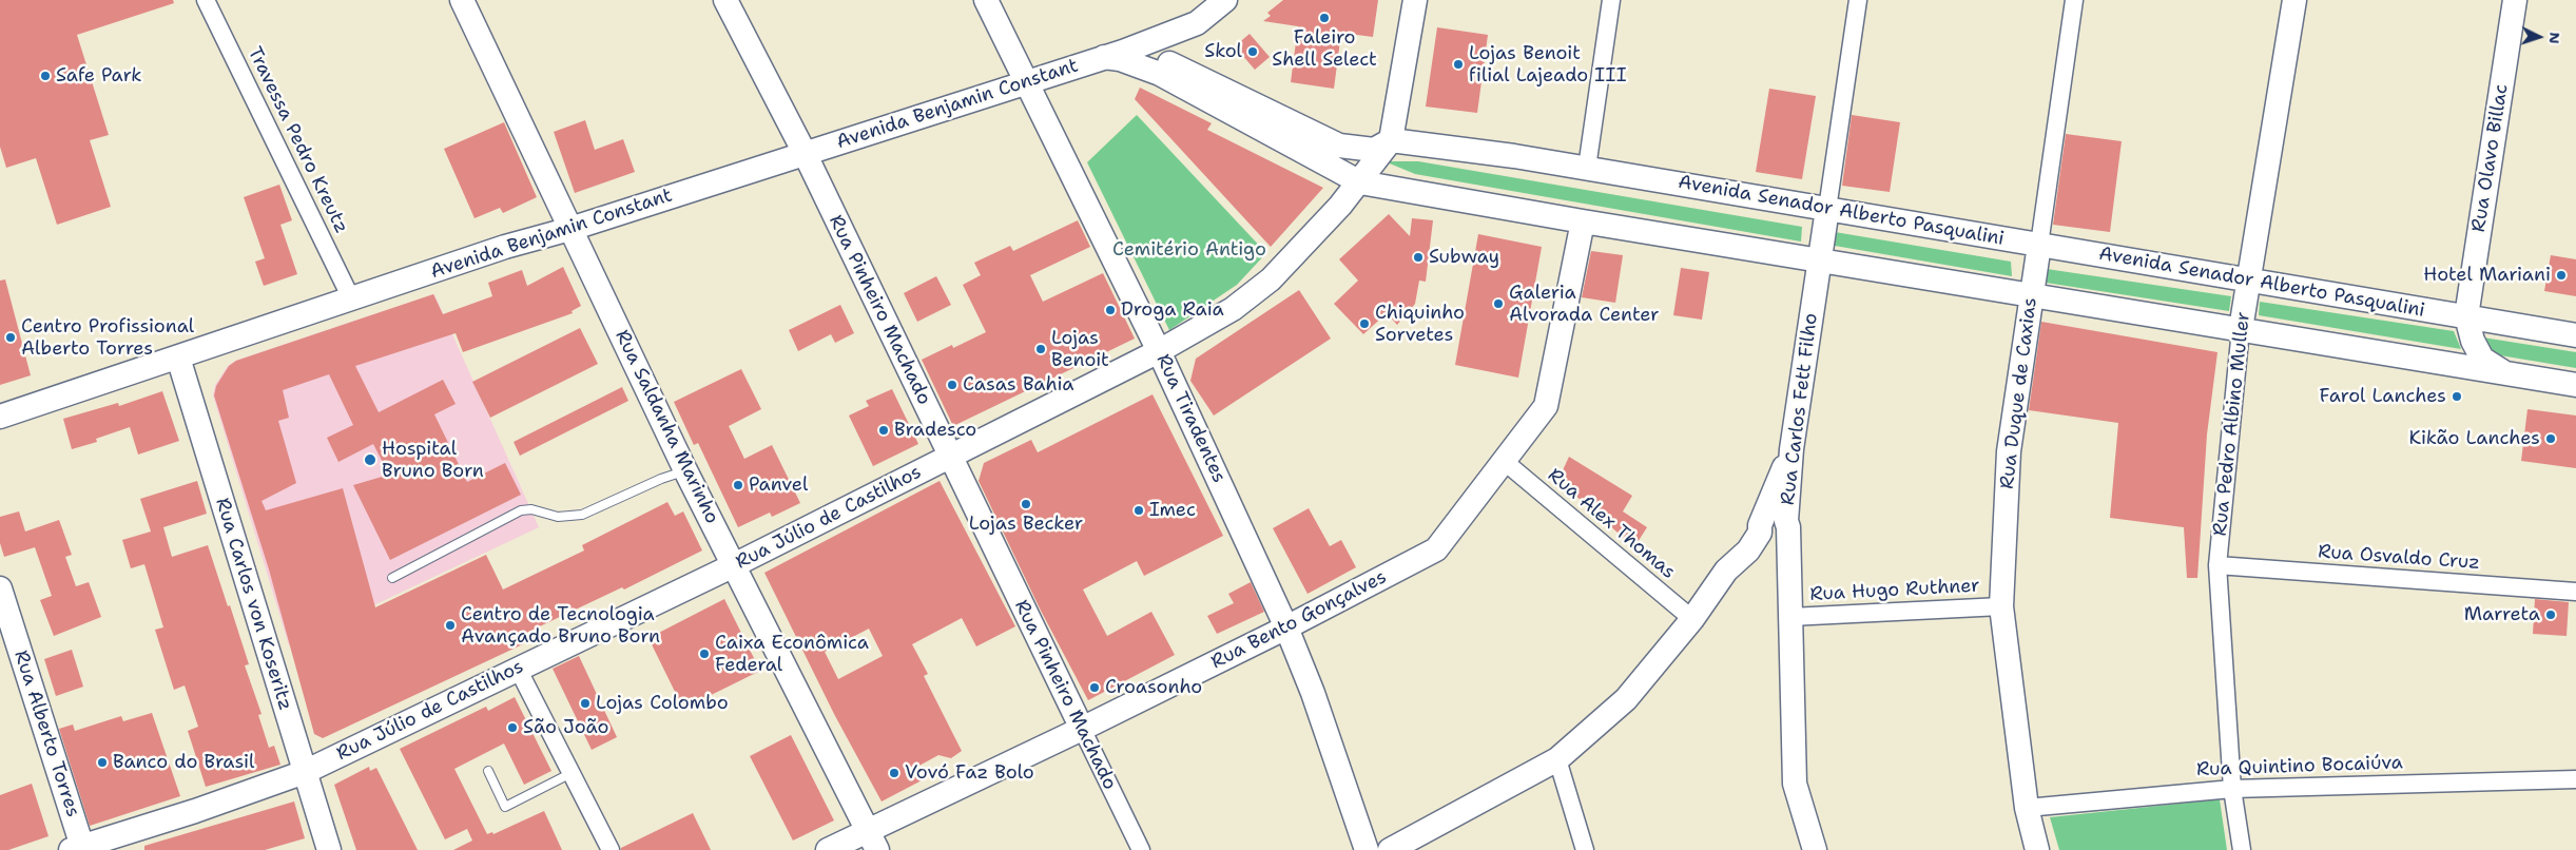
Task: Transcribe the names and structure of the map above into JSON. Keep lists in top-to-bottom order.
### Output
{
  "streets": {
    "street": [
      "Avenida Benjamin Constant",
      "Travessa Pedro Kreutz",
      "Rua Olavo Billac",
      "Avenida Senador Alberto Pasqualini",
      "Rua Pinheiro Machado",
      "Rua Duque de Caxias",
      "Rua Carlos Fett Filho",
      "Rua Tiradentes",
      "Rua Pedro Albino Muller",
      "Rua Saldanha Marinho",
      "Rua Júlio de Castilhos",
      "Rua Alex Thomas",
      "Rua Osvaldo Cruz",
      "Rua Hugo Ruthner",
      "Rua Carlos von Koseritz",
      "Rua Bento Gonçalves",
      "Rua Alberto Torres",
      "Rua Quintino Bocaiúva"
    ]
  },
  "crossings": [
    ["Avenida Benjamin Constant", "Travessa Pedro Kreutz"],
    ["Avenida Benjamin Constant", "Avenida Senador Alberto Pasqualini"],
    ["Avenida Benjamin Constant", "Rua Pinheiro Machado"],
    ["Avenida Benjamin Constant", "Rua Tiradentes"],
    ["Avenida Benjamin Constant", "Rua Saldanha Marinho"],
    ["Avenida Benjamin Constant", "Rua Carlos von Koseritz"],
    ["Rua Olavo Billac", "Avenida Senador Alberto Pasqualini"],
    ["Avenida Senador Alberto Pasqualini", "Rua Duque de Caxias"],
    ["Avenida Senador Alberto Pasqualini", "Rua Carlos Fett Filho"],
    ["Avenida Senador Alberto Pasqualini", "Rua Pedro Albino Muller"],
    ["Avenida Senador Alberto Pasqualini", "Rua Júlio de Castilhos"],
    ["Avenida Senador Alberto Pasqualini", "Rua Bento Gonçalves"],
    ["Rua Pinheiro Machado", "Rua Júlio de Castilhos"],
    ["Rua Pinheiro Machado", "Rua Bento Gonçalves"],
    ["Rua Duque de Caxias", "Rua Hugo Ruthner"],
    ["Rua Duque de Caxias", "Rua Quintino Bocaiúva"],
    ["Rua Tiradentes", "Rua Júlio de Castilhos"],
    ["Rua Tiradentes", "Rua Bento Gonçalves"],
    ["Rua Pedro Albino Muller", "Rua Osvaldo Cruz"],
    ["Rua Pedro Albino Muller", "Rua Quintino Bocaiúva"],
    ["Rua Saldanha Marinho", "Rua Júlio de Castilhos"],
    ["Rua Saldanha Marinho", "Rua Bento Gonçalves"],
    ["Rua Júlio de Castilhos", "Rua Carlos von Koseritz"],
    ["Rua Júlio de Castilhos", "Rua Alberto Torres"],
    ["Rua Alex Thomas", "Rua Bento Gonçalves"]
  ],
  "parks": ["Cemitério Antigo"],
  "places": [
    "Faleiro Shell Select",
    "Skol",
    "Lojas Benoit filial Lajeado III",
    "Safe Park",
    "Subway",
    "Hotel Mariani",
    "Galeria Alvorada Center",
    "Droga Raia",
    "Chiquinho Sorvetes",
    "Centro Profissional Alberto Torres",
    "Lojas Benoit",
    "Casas Bahia",
    "Farol Lanches",
    "Bradesco",
    "Kikão Lanches",
    "Hospital Bruno Born",
    "Panvel",
    "Lojas Becker",
    "Imec",
    "Marreta",
    "Centro de Tecnologia Avançado Bruno Born",
    "Caixa Econômica Federal",
    "Croasonho",
    "Lojas Colombo",
    "São João",
    "Banco do Brasil",
    "Vovó Faz Bolo"
  ],
  "north": "right"
}
